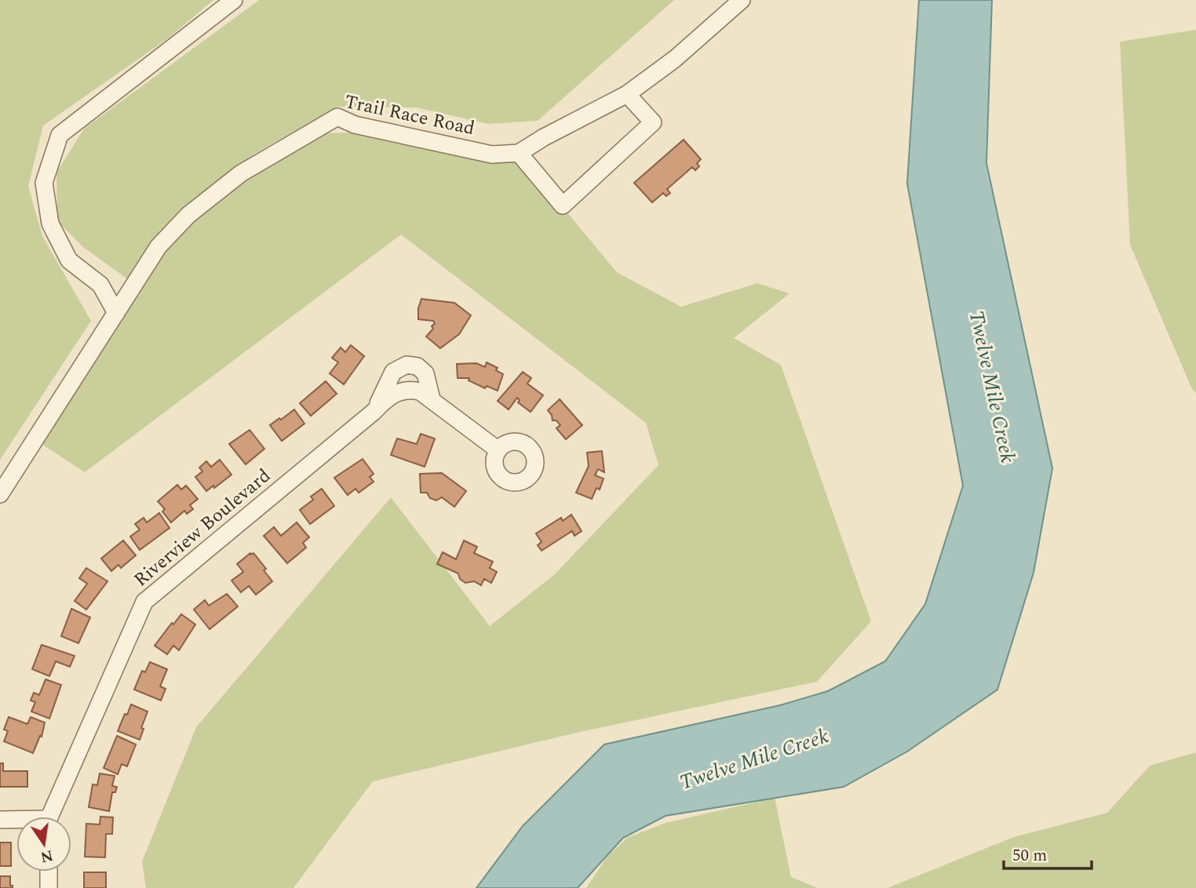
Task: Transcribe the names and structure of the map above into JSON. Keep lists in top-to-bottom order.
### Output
{
  "streets": {
    "street": ["Trail Race Road", "Riverview Boulevard"]
  },
  "water": ["Twelve Mile Creek"],
  "scale_bar": "50 m",
  "north": "bottom"
}
